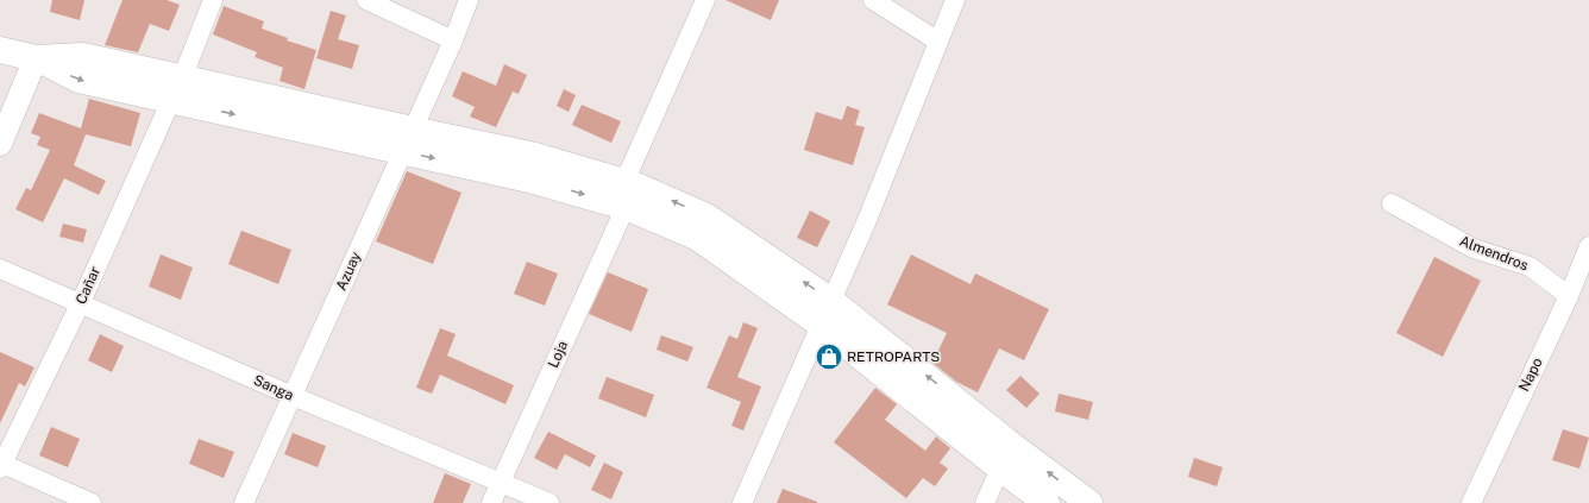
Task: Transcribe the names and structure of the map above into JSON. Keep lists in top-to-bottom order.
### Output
{
  "streets": {
    "street": [
      "Almendros",
      "Azuay",
      "Cañar",
      "Loja",
      "Napo",
      "Sanga"
    ]
  },
  "crossings": [
    ["Almendros", "Napo"],
    ["Azuay", "Sanga"],
    ["Cañar", "Sanga"],
    ["Loja", "Sanga"]
  ],
  "places": {
    "shop": ["RETROPARTS"]
  }
}
